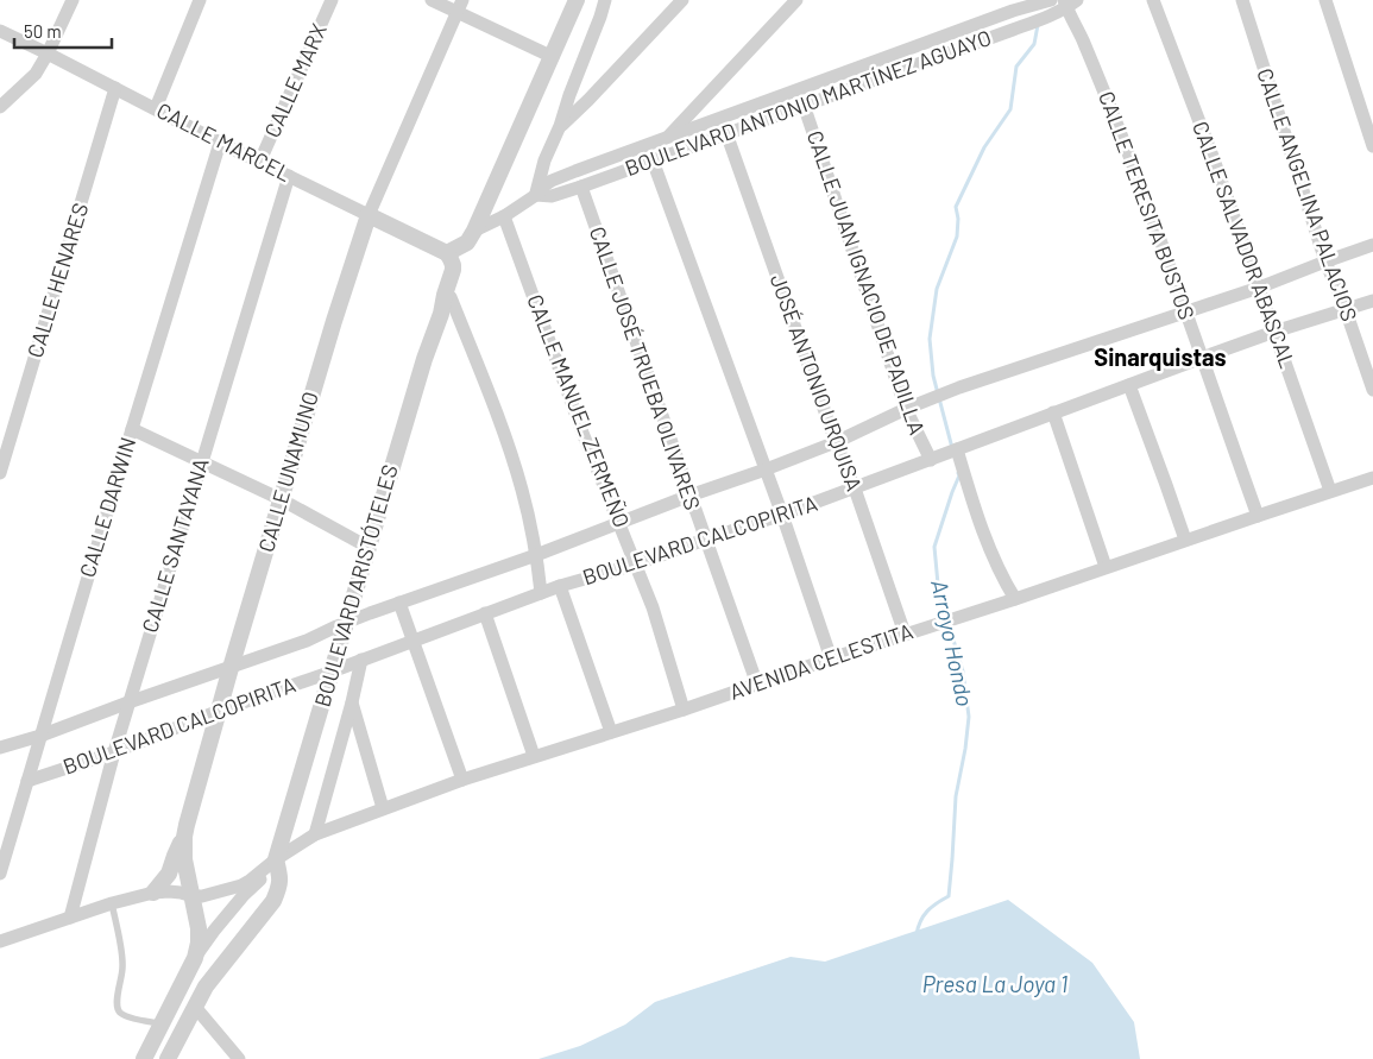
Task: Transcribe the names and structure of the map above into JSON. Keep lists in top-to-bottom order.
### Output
{
  "streets": {
    "street": [
      "CALLE MARX",
      "BOULEVARD ANTONIO MARTÍNEZ AGUAYO",
      "CALLE MARCEL",
      "CALLE ANGELINA PALACIOS",
      "CALLE TERESITA BUSTOS",
      "CALLE SALVADOR ABASCAL",
      "CALLE HENARES",
      "CALLE JUAN IGNACIO DE PADILLA",
      "CALLE JOSÉ TRUEBA OLIVARES",
      "JOSÉ ANTONIO URQUISA",
      "CALLE MANUEL ZERMEÑO",
      "CALLE UNAMUNO",
      "CALLE DARWIN",
      "BOULEVARD CALCOPIRITA",
      "CALLE SANTAYANA",
      "BOULEVARD ARISTÓTELES",
      "AVENIDA CELESTITA"
    ]
  },
  "crossings": [
    ["CALLE MARX", "CALLE MARCEL"],
    ["BOULEVARD ANTONIO MARTÍNEZ AGUAYO", "CALLE TERESITA BUSTOS"],
    ["BOULEVARD ANTONIO MARTÍNEZ AGUAYO", "CALLE JUAN IGNACIO DE PADILLA"],
    ["BOULEVARD ANTONIO MARTÍNEZ AGUAYO", "CALLE JOSÉ TRUEBA OLIVARES"],
    ["BOULEVARD ANTONIO MARTÍNEZ AGUAYO", "JOSÉ ANTONIO URQUISA"],
    ["BOULEVARD ANTONIO MARTÍNEZ AGUAYO", "CALLE MANUEL ZERMEÑO"],
    ["BOULEVARD ANTONIO MARTÍNEZ AGUAYO", "BOULEVARD ARISTÓTELES"],
    ["CALLE MARCEL", "CALLE HENARES"],
    ["CALLE MARCEL", "CALLE UNAMUNO"],
    ["CALLE MARCEL", "CALLE DARWIN"],
    ["CALLE MARCEL", "CALLE SANTAYANA"],
    ["CALLE MARCEL", "BOULEVARD ARISTÓTELES"],
    ["CALLE ANGELINA PALACIOS", "BOULEVARD CALCOPIRITA"],
    ["CALLE TERESITA BUSTOS", "BOULEVARD CALCOPIRITA"],
    ["CALLE TERESITA BUSTOS", "AVENIDA CELESTITA"],
    ["CALLE SALVADOR ABASCAL", "BOULEVARD CALCOPIRITA"],
    ["CALLE SALVADOR ABASCAL", "AVENIDA CELESTITA"],
    ["CALLE JUAN IGNACIO DE PADILLA", "BOULEVARD CALCOPIRITA"],
    ["CALLE JUAN IGNACIO DE PADILLA", "AVENIDA CELESTITA"],
    ["CALLE JOSÉ TRUEBA OLIVARES", "BOULEVARD CALCOPIRITA"],
    ["CALLE JOSÉ TRUEBA OLIVARES", "AVENIDA CELESTITA"],
    ["JOSÉ ANTONIO URQUISA", "BOULEVARD CALCOPIRITA"],
    ["JOSÉ ANTONIO URQUISA", "AVENIDA CELESTITA"],
    ["CALLE MANUEL ZERMEÑO", "BOULEVARD CALCOPIRITA"],
    ["CALLE MANUEL ZERMEÑO", "AVENIDA CELESTITA"],
    ["CALLE UNAMUNO", "BOULEVARD CALCOPIRITA"],
    ["CALLE UNAMUNO", "BOULEVARD ARISTÓTELES"],
    ["CALLE DARWIN", "BOULEVARD CALCOPIRITA"],
    ["BOULEVARD CALCOPIRITA", "CALLE SANTAYANA"],
    ["BOULEVARD CALCOPIRITA", "BOULEVARD ARISTÓTELES"],
    ["BOULEVARD ARISTÓTELES", "AVENIDA CELESTITA"]
  ],
  "districts": ["Sinarquistas"],
  "water": ["Arroyo Hondo", "Presa La Joya 1"],
  "scale_bar": "50 m"
}
